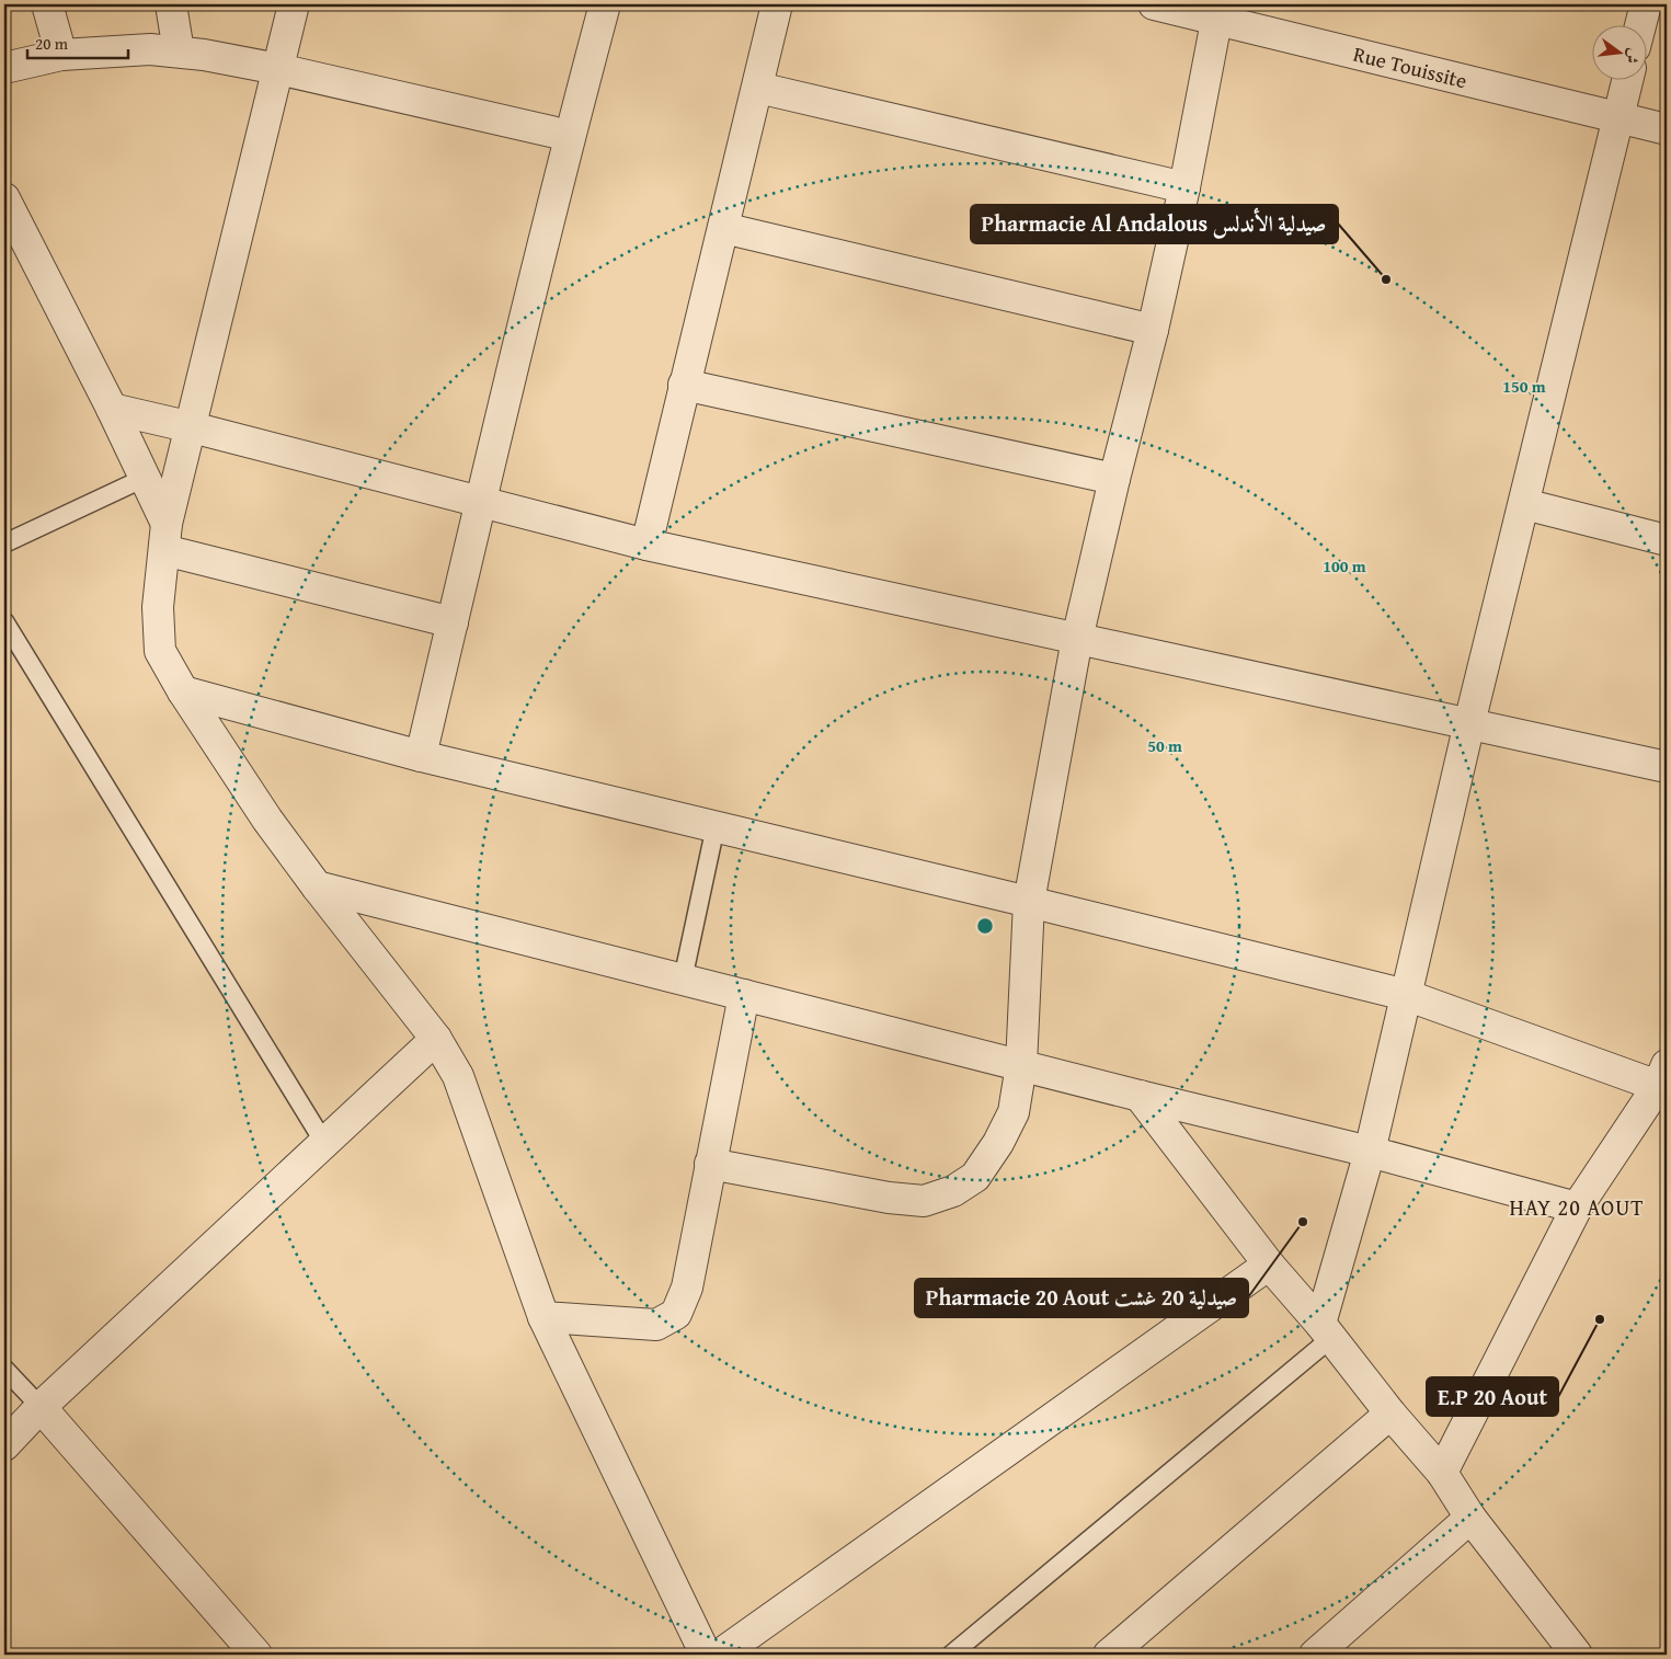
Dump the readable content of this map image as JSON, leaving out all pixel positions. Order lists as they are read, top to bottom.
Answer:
{
  "streets": {
    "street": ["Rue Touissite"]
  },
  "districts": ["HAY 20 AOUT"],
  "places": ["Pharmacie Al Andalous صيدلية الأندلس", "Pharmacie 20 Aout صيدلية 20 غشت", "E.P 20 Aout"],
  "scale_bar": "20 m",
  "north": "right",
  "rings": ["150 m", "100 m", "50 m"]
}
